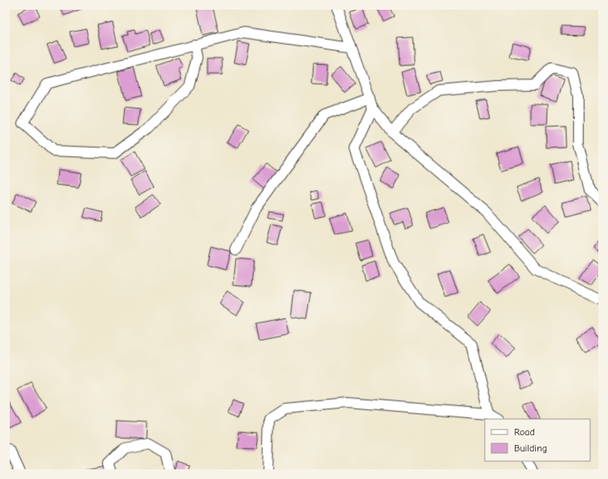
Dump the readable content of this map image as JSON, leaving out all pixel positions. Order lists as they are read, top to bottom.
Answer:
{
  "legend": ["Road", "Building"]
}
